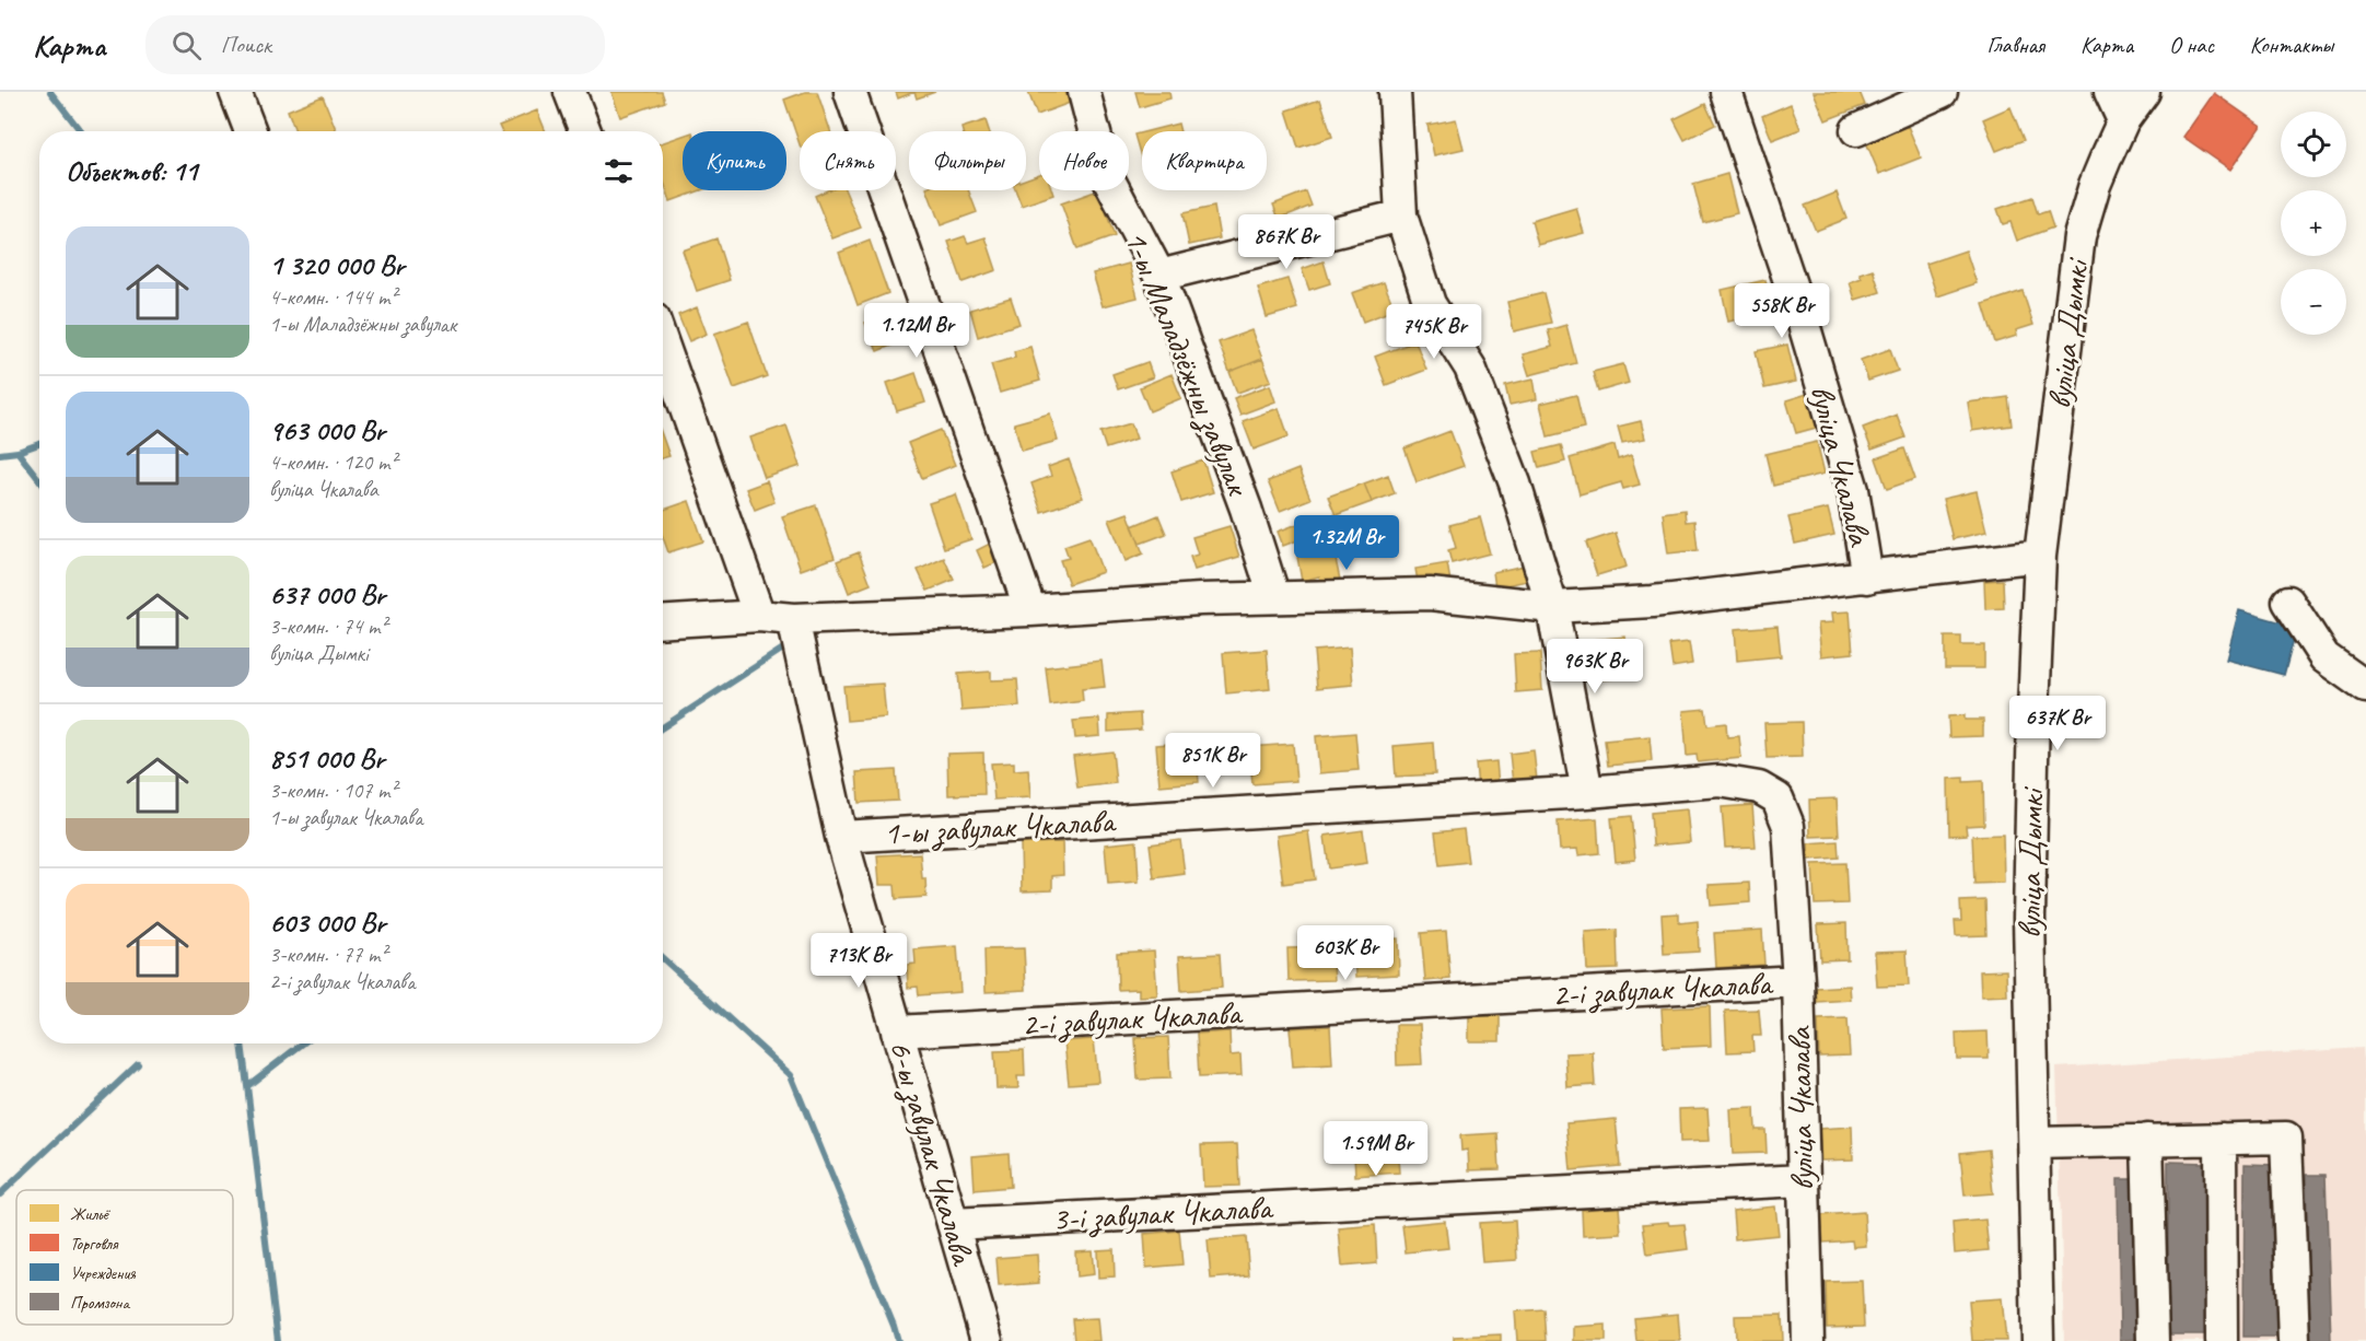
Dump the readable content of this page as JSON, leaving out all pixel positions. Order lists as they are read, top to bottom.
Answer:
{
  "streets": {
    "street": [
      "вуліца Дымкі",
      "1-ы Маладзёжны завулак",
      "вуліца Чкалава",
      "1-ы завулак Чкалава",
      "2-і завулак Чкалава",
      "6-ы завулак Чкалава",
      "3-і завулак Чкалава"
    ]
  },
  "crossings": [
    ["вуліца Чкалава", "1-ы завулак Чкалава"],
    ["вуліца Чкалава", "2-і завулак Чкалава"],
    ["вуліца Чкалава", "3-і завулак Чкалава"],
    ["1-ы завулак Чкалава", "6-ы завулак Чкалава"],
    ["2-і завулак Чкалава", "6-ы завулак Чкалава"],
    ["6-ы завулак Чкалава", "3-і завулак Чкалава"]
  ],
  "legend": [
    "Жильё",
    "Торговля",
    "Учреждения",
    "Промзона"
  ],
  "page": {
    "header": "Карта",
    "search": "Поиск",
    "nav": [
      "Главная",
      "Карта",
      "О нас",
      "Контакты"
    ],
    "map_buttons": ["+", "−"],
    "chip": [
      "Купить",
      "Снять",
      "Фильтры",
      "Новое",
      "Квартира"
    ],
    "heading": "Объектов: 11",
    "list": [
      {
        "name": "1 320 000 Br",
        "note": "4-комн. · 144 m² · 1-ы Маладзёжны завулак"
      },
      {
        "name": "963 000 Br",
        "note": "4-комн. · 120 m² · вуліца Чкалава"
      },
      {
        "name": "637 000 Br",
        "note": "3-комн. · 74 m² · вуліца Дымкі"
      },
      {
        "name": "851 000 Br",
        "note": "3-комн. · 107 m² · 1-ы завулак Чкалава"
      },
      {
        "name": "603 000 Br",
        "note": "3-комн. · 77 m² · 2-і завулак Чкалава"
      }
    ],
    "price": [
      "867K Br",
      "558K Br",
      "1.12M Br",
      "745K Br",
      "1.32M Br",
      "963K Br",
      "637K Br",
      "851K Br",
      "603K Br",
      "713K Br",
      "1.59M Br"
    ]
  }
}
